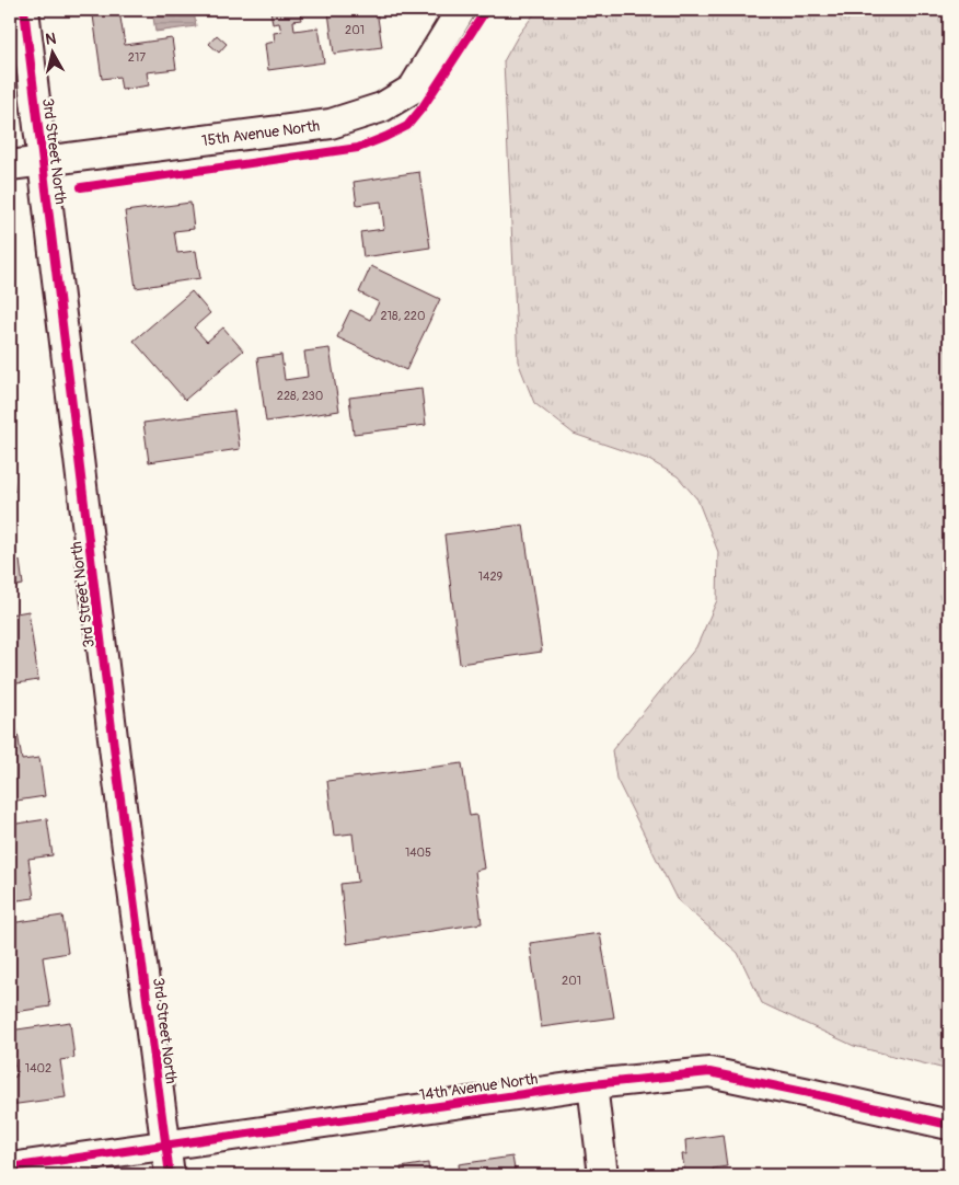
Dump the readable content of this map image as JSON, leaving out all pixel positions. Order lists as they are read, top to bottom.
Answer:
{
  "streets": {
    "street": ["15th Avenue North", "3rd Street North", "14th Avenue North"]
  },
  "crossings": [
    ["15th Avenue North", "3rd Street North"],
    ["3rd Street North", "14th Avenue North"]
  ],
  "house_numbers": [
    "201",
    "217",
    "218, 220",
    "228, 230",
    "1429",
    "1405",
    "201",
    "1402"
  ],
  "north": "top"
}
